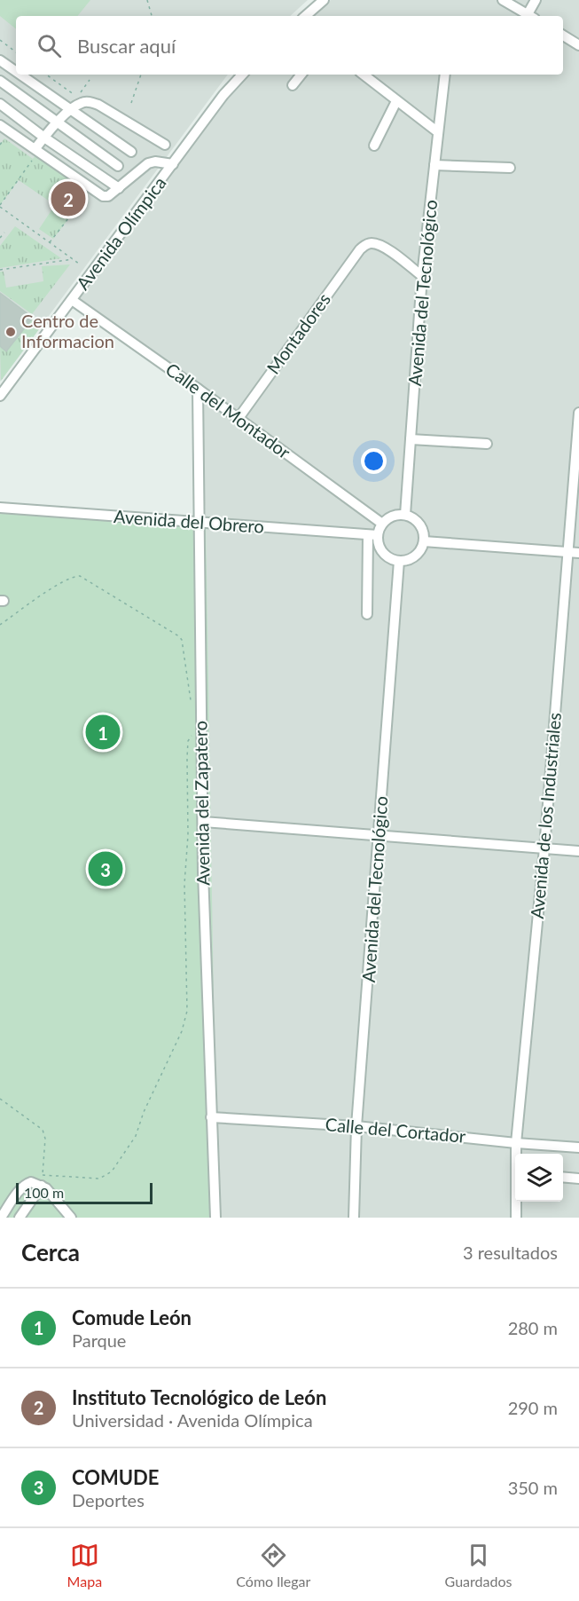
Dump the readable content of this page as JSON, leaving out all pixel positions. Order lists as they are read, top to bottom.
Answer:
{
  "streets": {
    "street": [
      "Avenida Olímpica",
      "Avenida del Tecnológico",
      "Montadores",
      "Calle del Montador",
      "Avenida del Obrero",
      "Avenida del Zapatero",
      "Avenida de los Industriales",
      "Calle del Cortador"
    ]
  },
  "crossings": [
    ["Avenida Olímpica", "Calle del Montador"],
    ["Avenida del Tecnológico", "Montadores"],
    ["Avenida del Tecnológico", "Calle del Montador"],
    ["Avenida del Tecnológico", "Avenida del Obrero"],
    ["Avenida del Tecnológico", "Calle del Cortador"],
    ["Montadores", "Calle del Montador"],
    ["Calle del Montador", "Avenida del Obrero"],
    ["Calle del Montador", "Avenida del Zapatero"],
    ["Avenida del Obrero", "Avenida del Zapatero"],
    ["Avenida del Zapatero", "Calle del Cortador"],
    ["Avenida de los Industriales", "Calle del Cortador"]
  ],
  "places": ["Centro de Informacion"],
  "scale_bar": "100 m",
  "page": {
    "search": "Buscar aquí",
    "pins": ["2", "1", "3"],
    "scale": "100 m",
    "heading": ["Cerca", "3 resultados"],
    "list": [
      {
        "mark": "1",
        "name": "Comude León",
        "note": "Parque",
        "value": "280 m"
      },
      {
        "mark": "2",
        "name": "Instituto Tecnológico de León",
        "note": "Universidad · Avenida Olímpica",
        "value": "290 m"
      },
      {
        "mark": "3",
        "name": "COMUDE",
        "note": "Deportes",
        "value": "350 m"
      }
    ],
    "nav": ["Mapa", "Cómo llegar", "Guardados"]
  }
}
